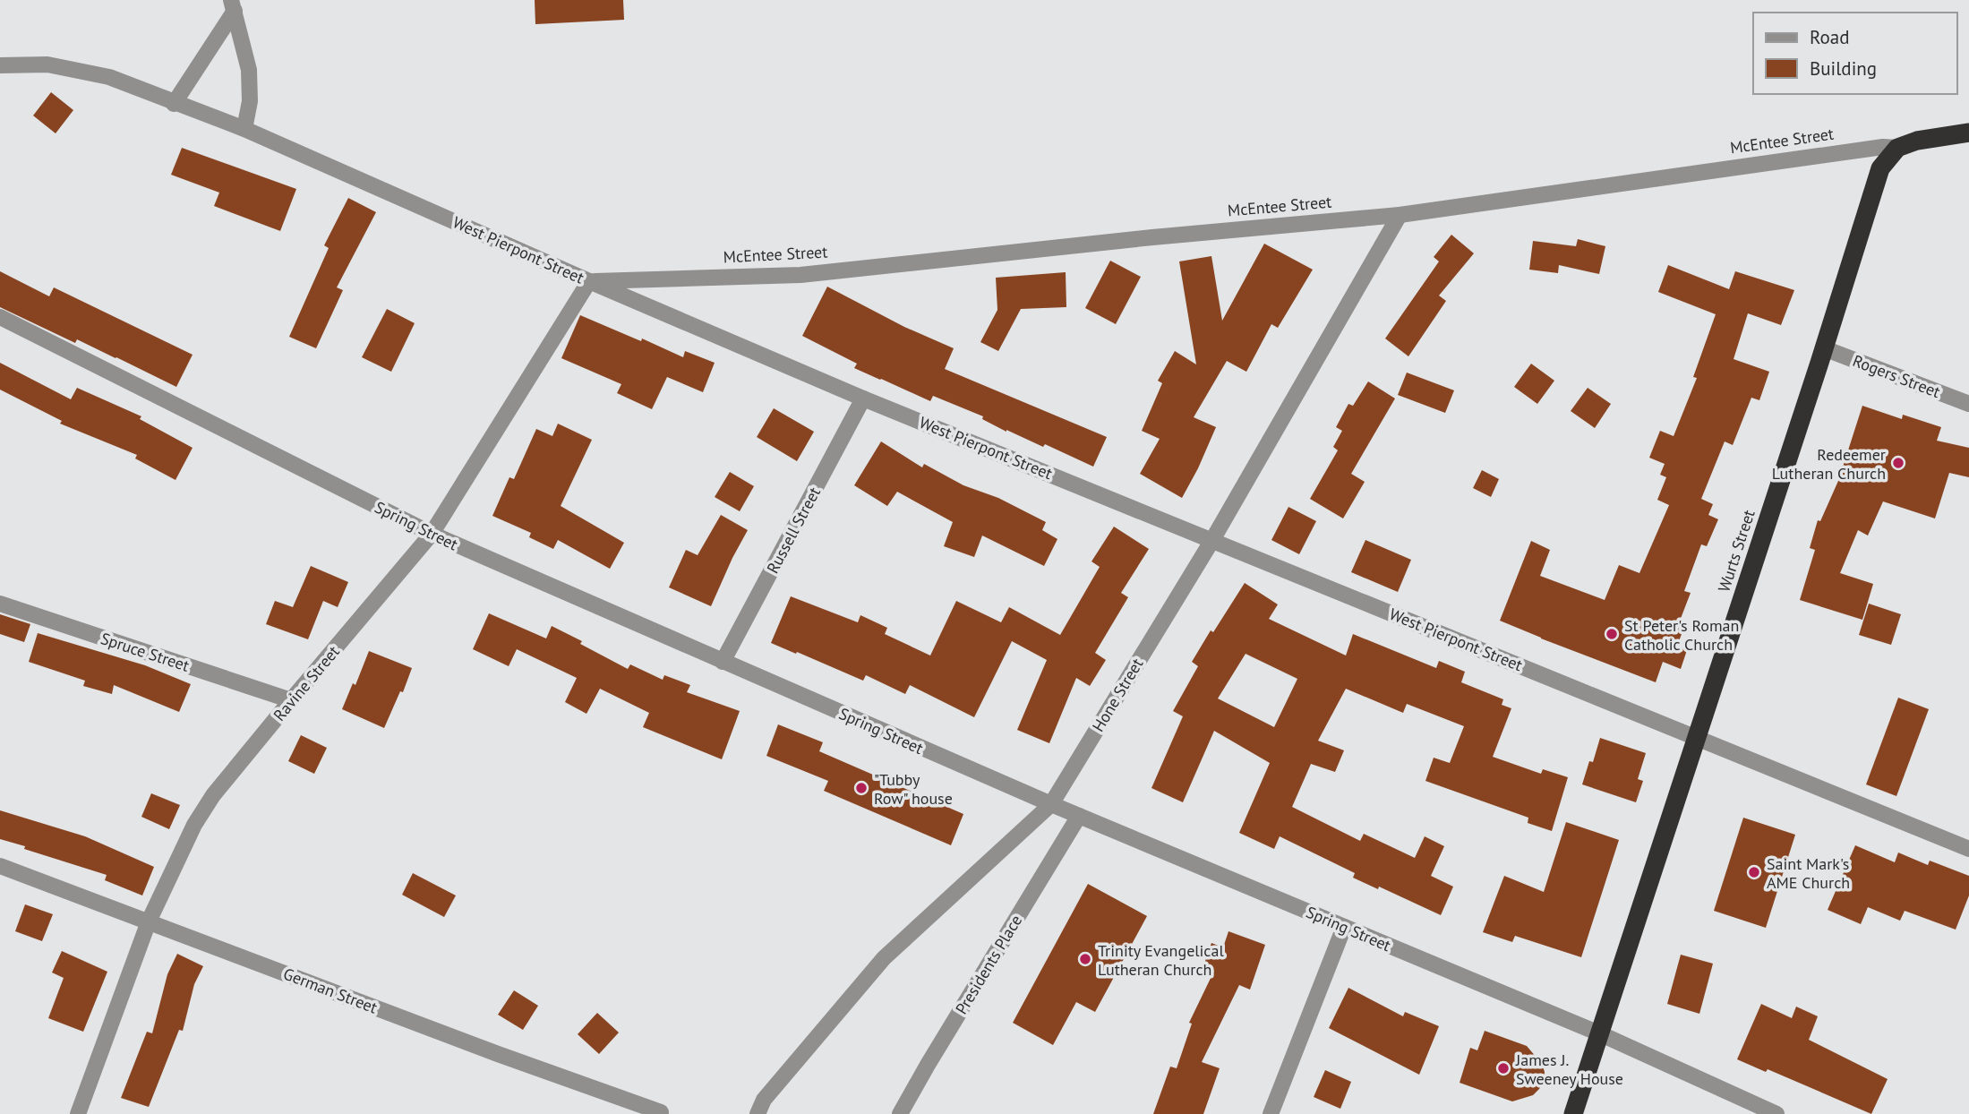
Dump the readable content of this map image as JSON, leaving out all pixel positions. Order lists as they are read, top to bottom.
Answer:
{
  "streets": {
    "highway": ["McEntee Street", "Wurts Street"],
    "street": [
      "West Pierpont Street",
      "Rogers Street",
      "Spring Street",
      "Russell Street",
      "Spruce Street",
      "Ravine Street",
      "Hone Street",
      "Presidents Place",
      "German Street"
    ]
  },
  "crossings": [
    ["McEntee Street", "West Pierpont Street"],
    ["McEntee Street", "Wurts Street"],
    ["McEntee Street", "Ravine Street"],
    ["McEntee Street", "Hone Street"],
    ["West Pierpont Street", "Russell Street"],
    ["West Pierpont Street", "Wurts Street"],
    ["West Pierpont Street", "Ravine Street"],
    ["West Pierpont Street", "Hone Street"],
    ["Rogers Street", "Wurts Street"],
    ["Spring Street", "Russell Street"],
    ["Spring Street", "Wurts Street"],
    ["Spring Street", "Ravine Street"],
    ["Spring Street", "Hone Street"],
    ["Spring Street", "Presidents Place"],
    ["Spruce Street", "Ravine Street"],
    ["Ravine Street", "German Street"]
  ],
  "places": [
    "Redeemer Lutheran Church",
    "St Peter's Roman Catholic Church",
    "\"Tubby Row\" house",
    "Saint Mark's AME Church",
    "Trinity Evangelical Lutheran Church",
    "James J. Sweeney House"
  ],
  "legend": ["Road", "Building"]
}
